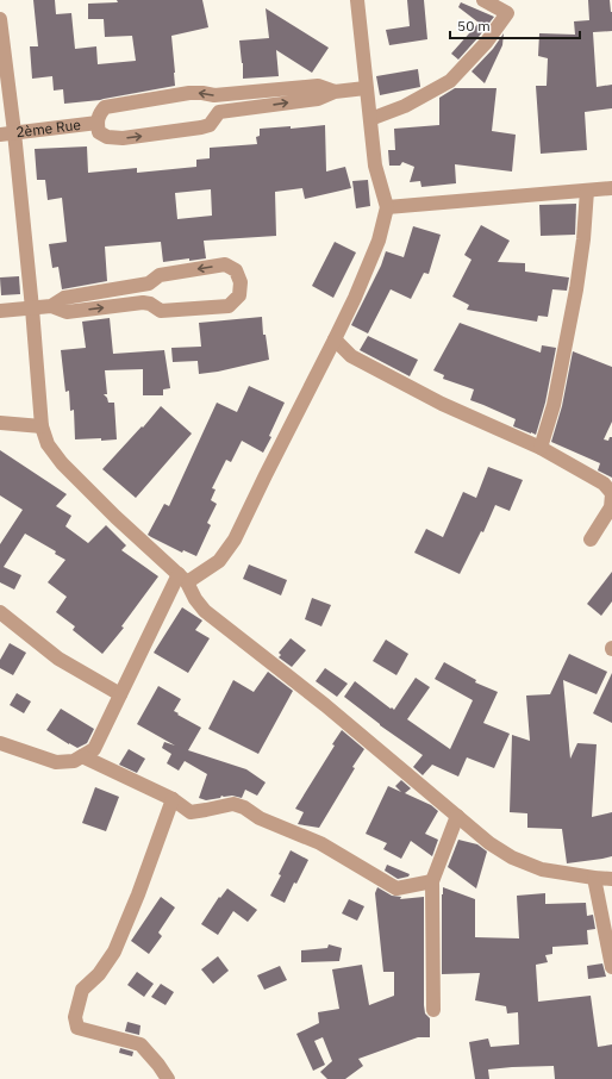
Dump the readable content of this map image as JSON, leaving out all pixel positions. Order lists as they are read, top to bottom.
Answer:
{
  "streets": {
    "street": ["2ème Rue"]
  },
  "scale_bar": "50 m"
}
